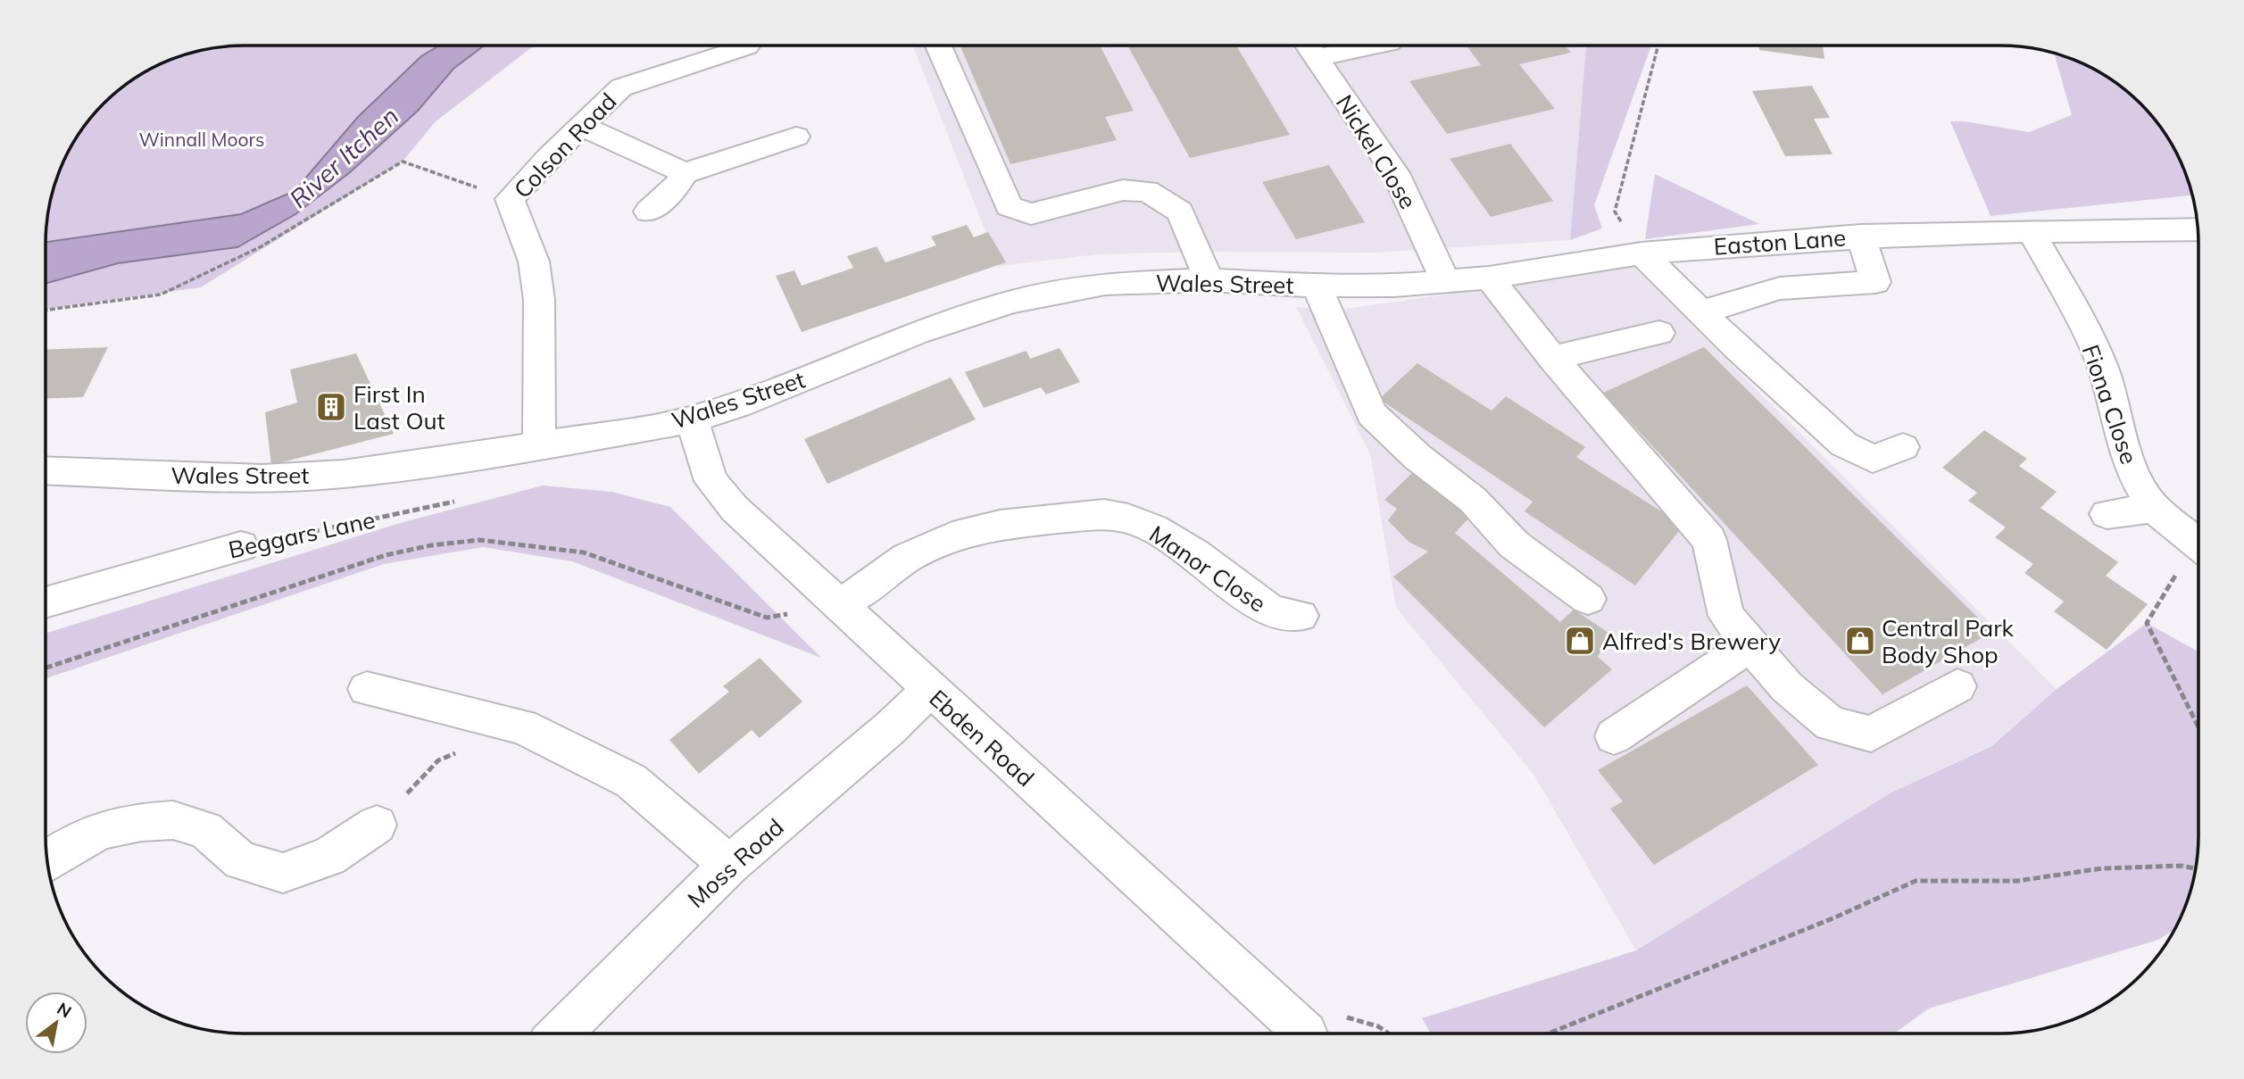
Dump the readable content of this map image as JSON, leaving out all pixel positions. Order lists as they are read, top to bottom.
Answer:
{
  "streets": {
    "street": [
      "Colson Road",
      "Nickel Close",
      "Easton Lane",
      "Wales Street",
      "Fiona Close",
      "Beggars Lane",
      "Manor Close",
      "Ebden Road",
      "Moss Road"
    ]
  },
  "crossings": [
    ["Colson Road", "Wales Street"],
    ["Nickel Close", "Easton Lane"],
    ["Easton Lane", "Wales Street"],
    ["Easton Lane", "Fiona Close"],
    ["Wales Street", "Ebden Road"],
    ["Manor Close", "Ebden Road"],
    ["Ebden Road", "Moss Road"]
  ],
  "water": ["River Itchen"],
  "parks": ["Winnall Moors"],
  "places": {
    "building": ["First In Last Out"],
    "shop": ["Alfred's Brewery", "Central Park Body Shop"]
  },
  "north": "top right"
}
